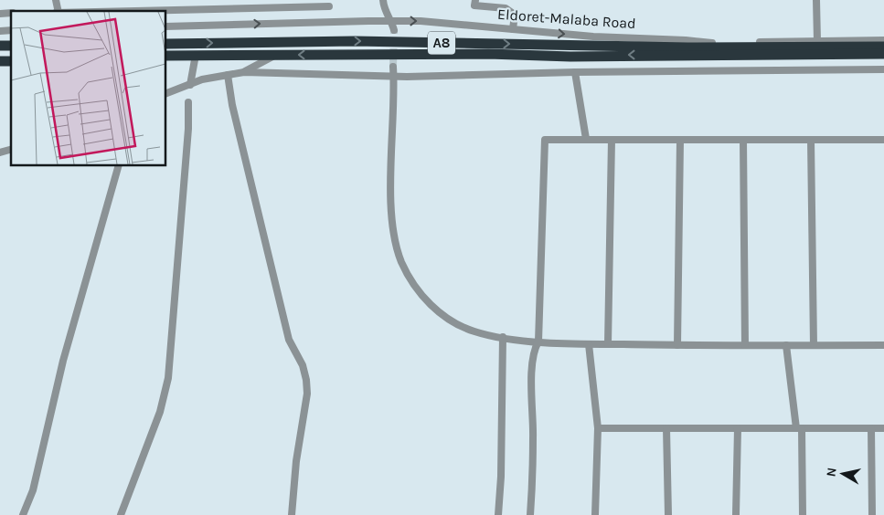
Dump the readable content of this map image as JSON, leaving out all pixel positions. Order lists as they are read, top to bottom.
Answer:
{
  "streets": {
    "highway": ["Eldoret-Malaba Road", "A8"]
  },
  "north": "left"
}
